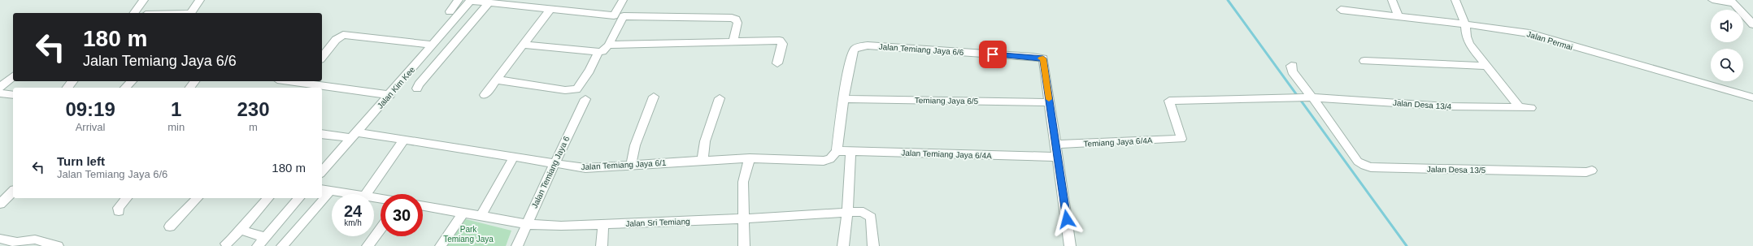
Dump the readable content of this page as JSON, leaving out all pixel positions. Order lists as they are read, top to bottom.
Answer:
{
  "streets": {
    "street": [
      "Jalan Permai",
      "Jalan Temiang Jaya 6/6",
      "Jalan Kim Kee",
      "Temiang Jaya 6/5",
      "Jalan Desa 13/4",
      "Temiang Jaya 6/4A",
      "Jalan Temiang Jaya 6/4A",
      "Jalan Temiang Jaya 6/1",
      "Jalan Desa 13/5",
      "Jalan Temiang Jaya 6",
      "Jalan Sri Temiang"
    ]
  },
  "crossings": [
    ["Jalan Temiang Jaya 6/6", "Temiang Jaya 6/5"],
    ["Jalan Kim Kee", "Jalan Temiang Jaya 6/1"],
    ["Jalan Desa 13/4", "Temiang Jaya 6/4A"],
    ["Jalan Desa 13/4", "Jalan Desa 13/5"],
    ["Jalan Temiang Jaya 6/4A", "Jalan Temiang Jaya 6/1"],
    ["Jalan Temiang Jaya 6/1", "Jalan Temiang Jaya 6"],
    ["Jalan Temiang Jaya 6", "Jalan Sri Temiang"]
  ],
  "parks": ["Park Temiang Jaya"],
  "page": {
    "turn": ["180 m", "Jalan Temiang Jaya 6/6"],
    "eta": [
      "09:19",
      "Arrival",
      "1",
      "min",
      "230",
      "m"
    ],
    "list": [
      {
        "name": "Turn left",
        "note": "Jalan Temiang Jaya 6/6",
        "value": "180 m"
      }
    ],
    "speed": "24 km/h",
    "limit": "30"
  }
}
